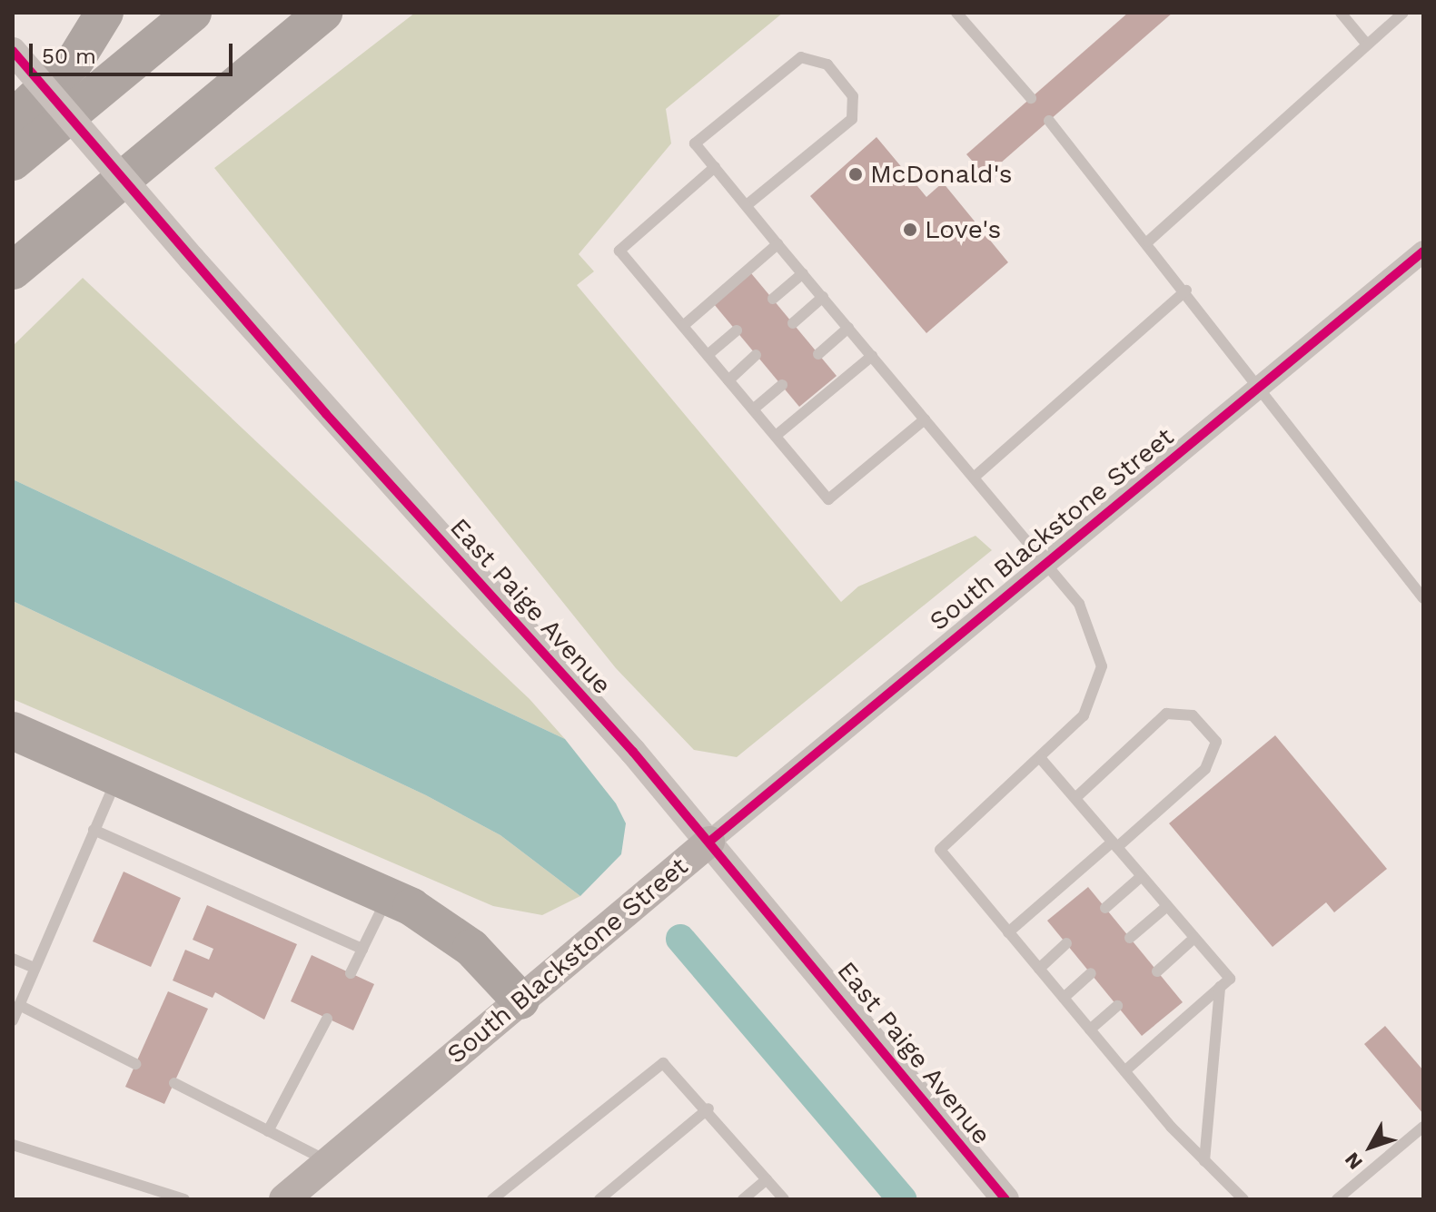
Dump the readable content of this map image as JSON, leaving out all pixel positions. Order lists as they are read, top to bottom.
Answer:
{
  "streets": {
    "main road": ["South Blackstone Street"],
    "street": ["East Paige Avenue"]
  },
  "crossings": [
    ["South Blackstone Street", "East Paige Avenue"]
  ],
  "places": ["McDonald's", "Love's"],
  "scale_bar": "50 m",
  "north": "bottom left"
}
